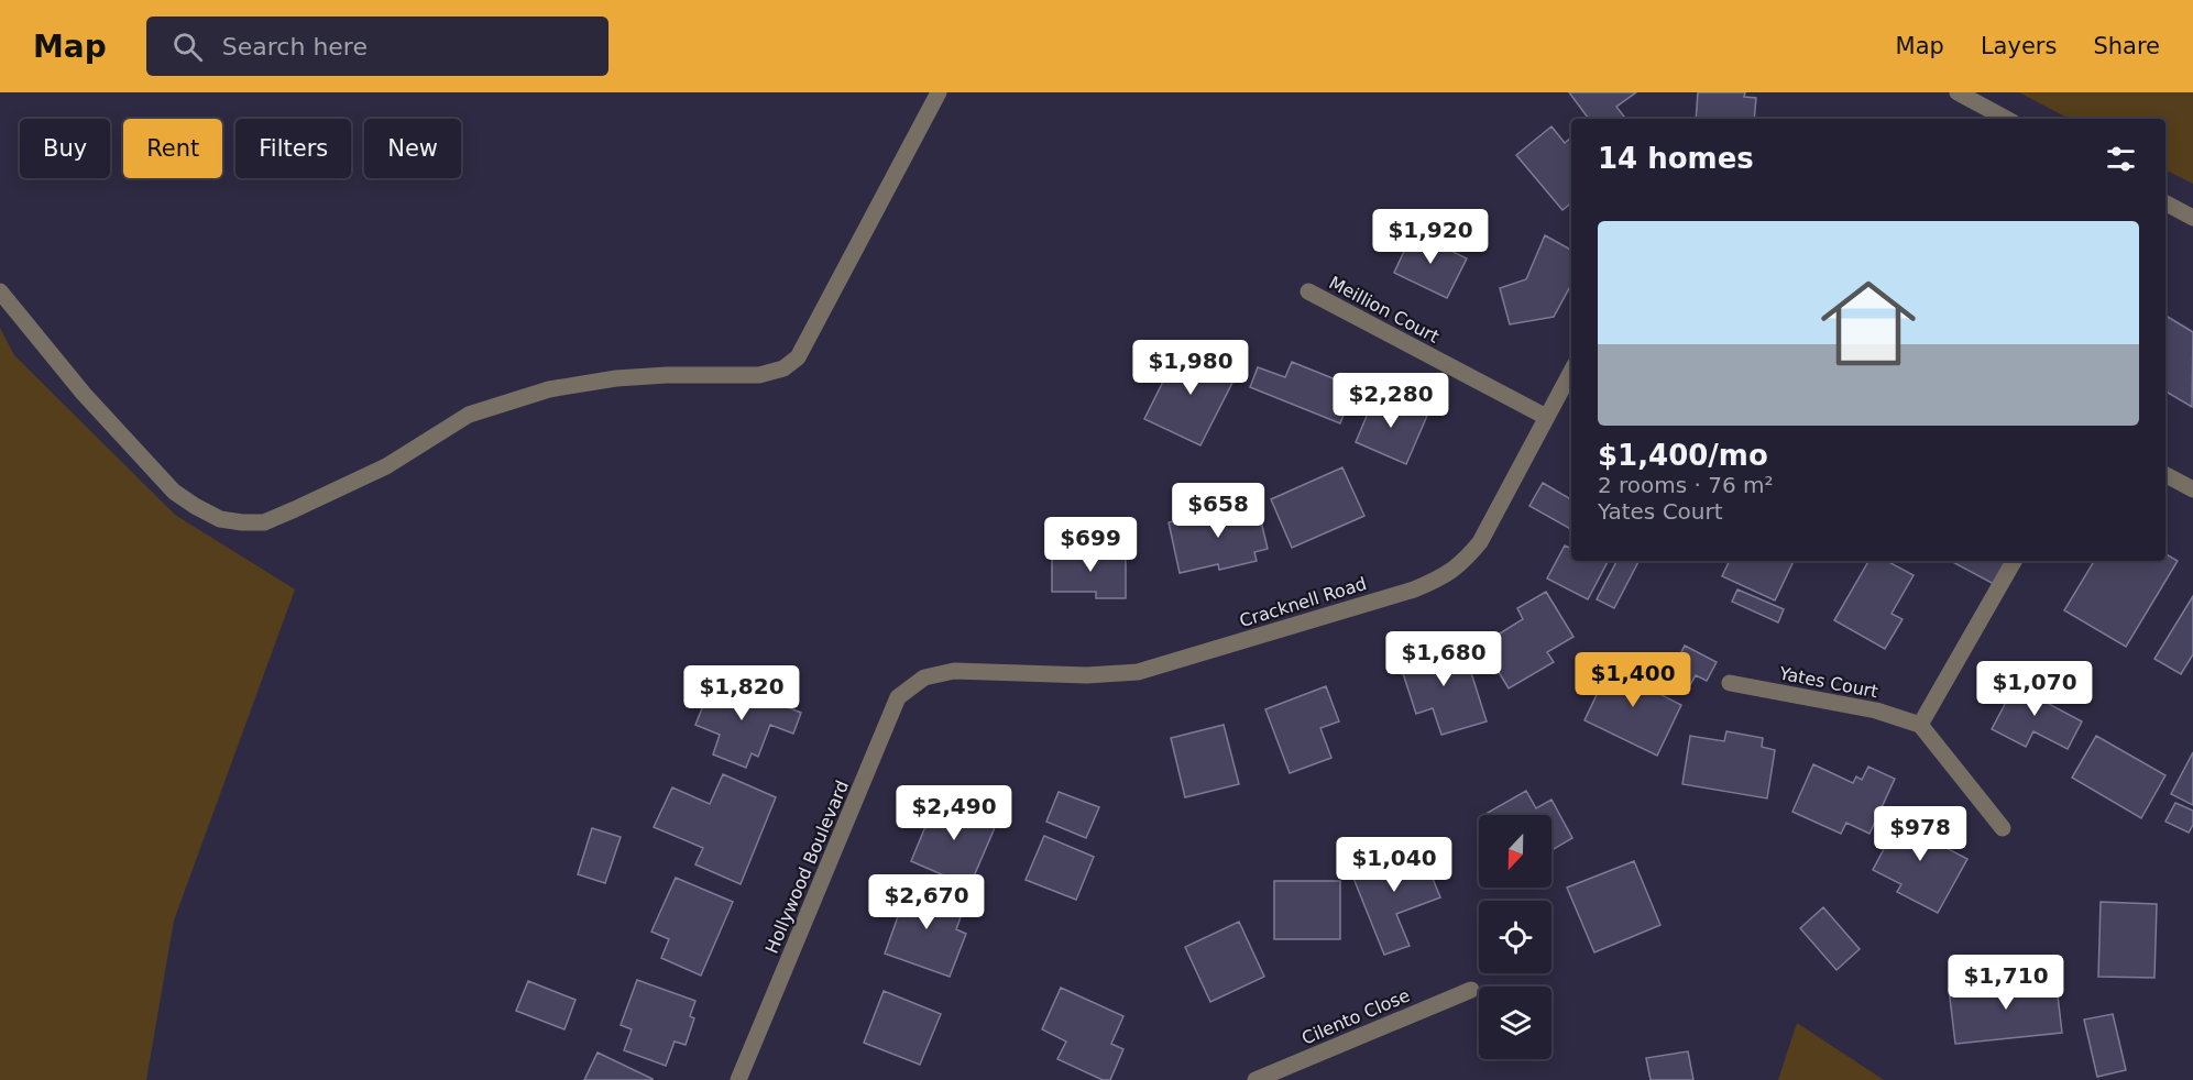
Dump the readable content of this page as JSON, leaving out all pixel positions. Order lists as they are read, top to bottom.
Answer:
{
  "streets": {
    "street": [
      "Meillion Court",
      "Cracknell Road",
      "Yates Court",
      "Hollywood Boulevard",
      "Cilento Close"
    ]
  },
  "crossings": [
    ["Meillion Court", "Cracknell Road"],
    ["Cracknell Road", "Hollywood Boulevard"]
  ],
  "north": "bottom",
  "page": {
    "header": "Map",
    "search": "Search here",
    "nav": ["Map", "Layers", "Share"],
    "chip": [
      "Buy",
      "Rent",
      "Filters",
      "New"
    ],
    "heading": "14 homes",
    "list": [
      {
        "name": "$1,400/mo",
        "note": "2 rooms · 76 m² · Yates Court"
      }
    ],
    "price": [
      "$1,920",
      "$1,980",
      "$2,280",
      "$658",
      "$699",
      "$1,680",
      "$1,400",
      "$1,070",
      "$1,820",
      "$2,490",
      "$978",
      "$1,040",
      "$2,670",
      "$1,710"
    ]
  }
}
